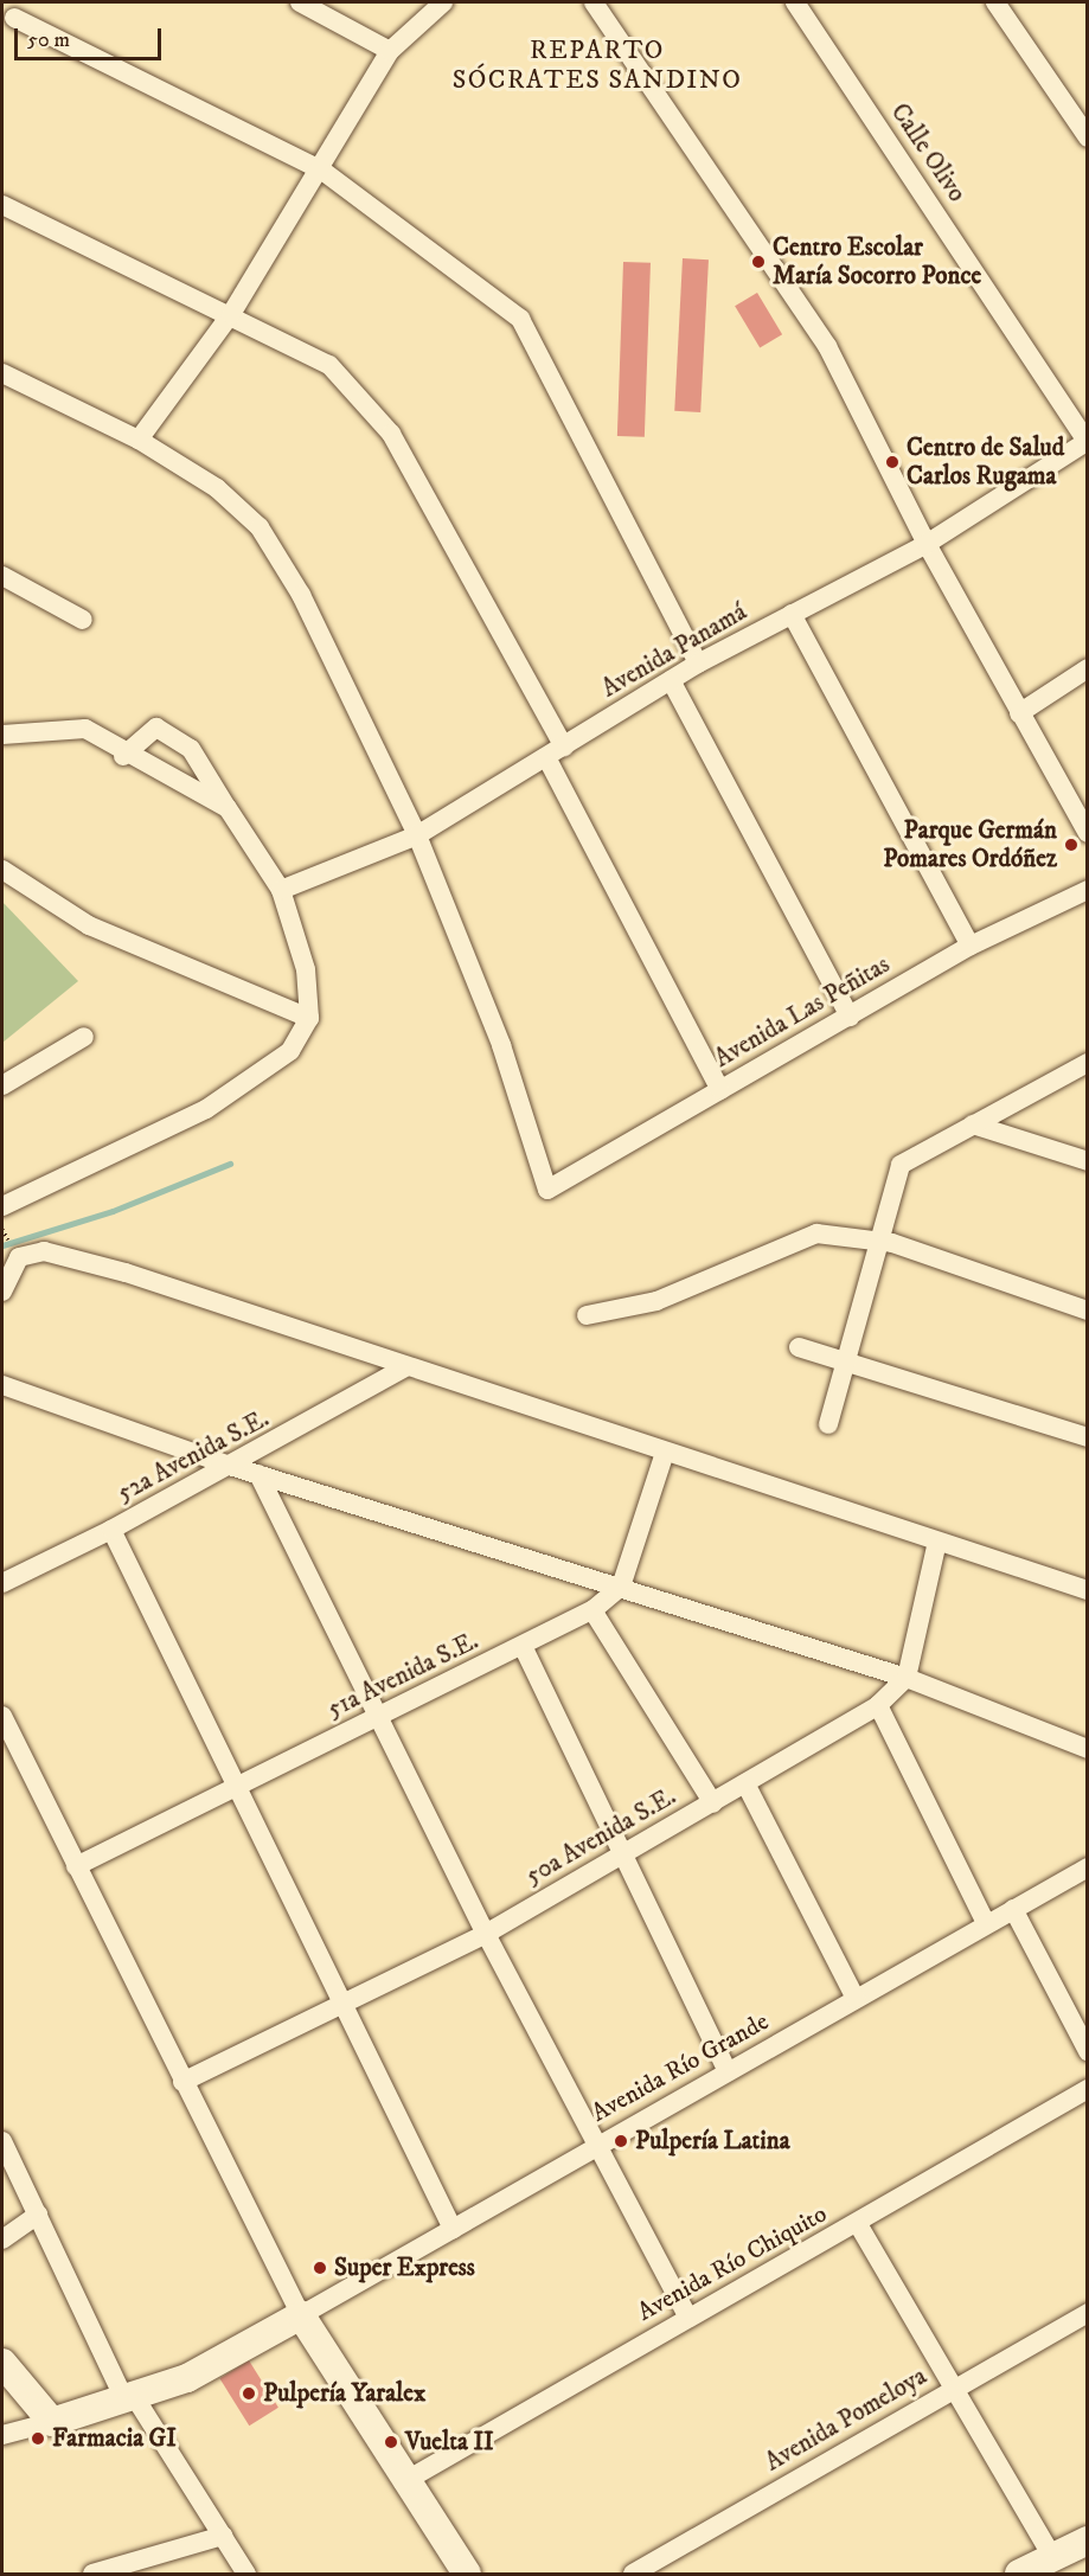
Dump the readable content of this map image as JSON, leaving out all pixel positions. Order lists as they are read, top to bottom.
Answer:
{
  "streets": {
    "street": [
      "Calle Olivo",
      "Avenida Panamá",
      "Avenida Las Peñitas",
      "52a Avenida S.E.",
      "51a Avenida S.E.",
      "50a Avenida S.E.",
      "Avenida Río Grande",
      "Avenida Río Chiquito",
      "Avenida Pomeloya"
    ]
  },
  "crossings": [
    ["Calle Olivo", "Avenida Panamá"],
    ["Avenida Panamá", "Avenida Las Peñitas"]
  ],
  "districts": ["REPARTO SÓCRATES SANDINO"],
  "places": [
    "Centro Escolar María Socorro Ponce",
    "Centro de Salud Carlos Rugama",
    "Parque Germán Pomares Ordóñez",
    "Pulpería Latina",
    "Super Express",
    "Pulpería Yaralex",
    "Farmacia GI",
    "Vuelta II"
  ],
  "scale_bar": "50 m"
}
